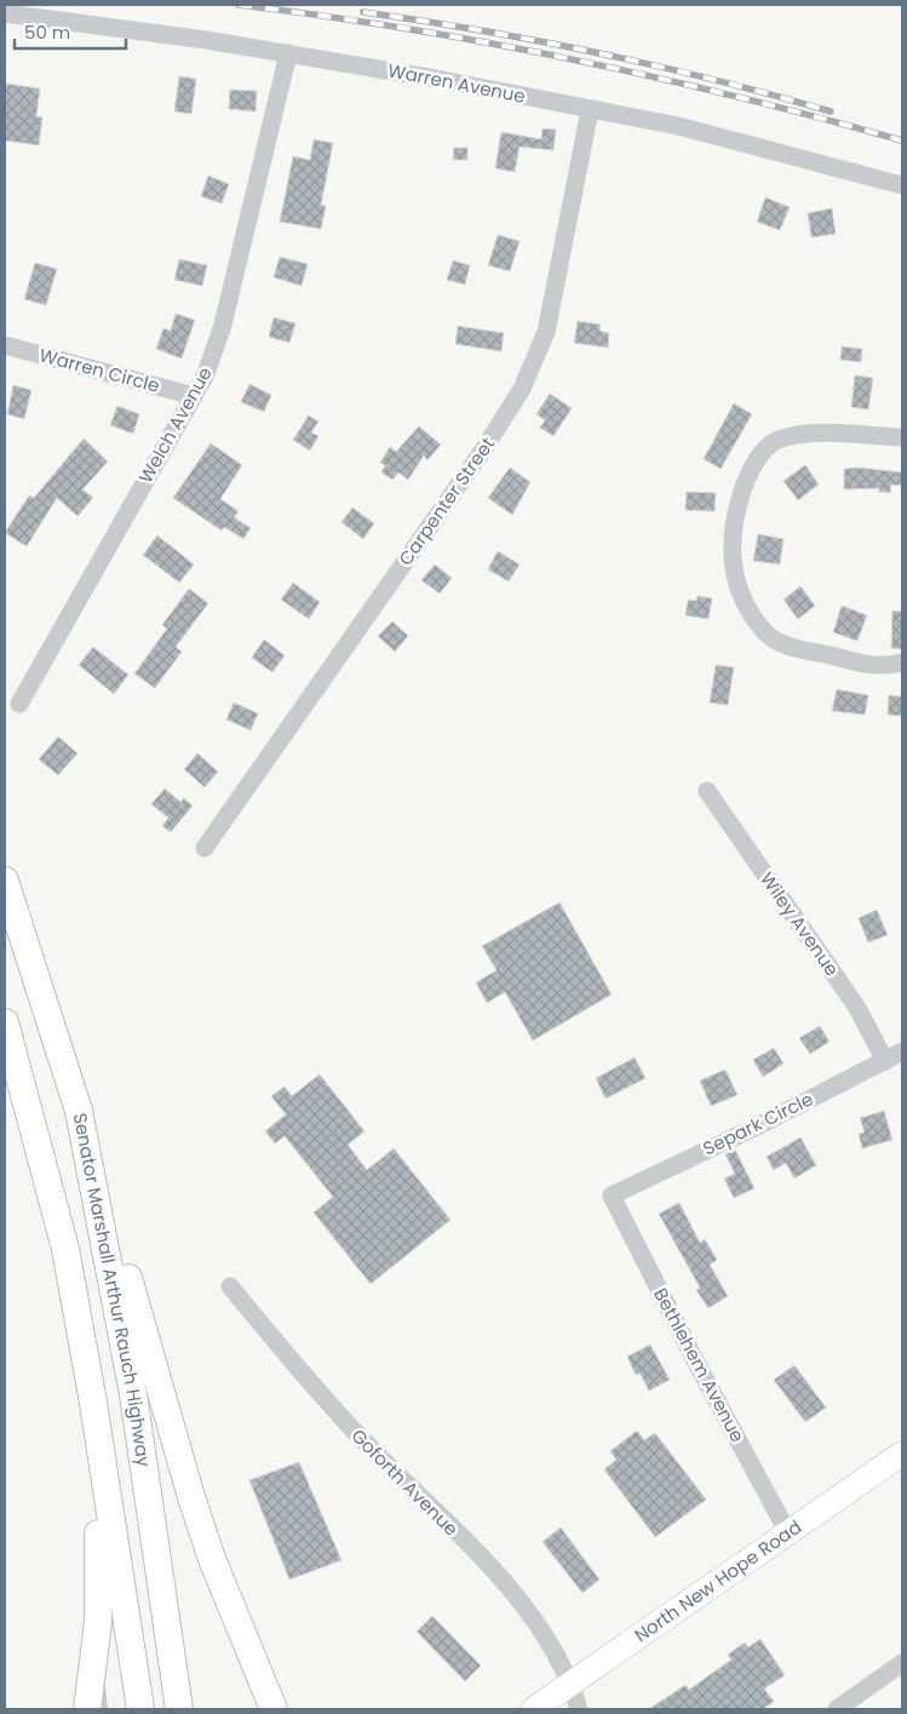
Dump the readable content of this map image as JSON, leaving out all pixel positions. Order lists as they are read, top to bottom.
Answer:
{
  "streets": {
    "highway": ["Senator Marshall Arthur Rauch Highway"],
    "main road": ["North New Hope Road"],
    "street": [
      "Warren Avenue",
      "Warren Circle",
      "Welch Avenue",
      "Carpenter Street",
      "Wiley Avenue",
      "Separk Circle",
      "Bethlehem Avenue",
      "Goforth Avenue"
    ]
  },
  "crossings": [
    ["Warren Avenue", "Welch Avenue"],
    ["Warren Avenue", "Carpenter Street"],
    ["Warren Circle", "Welch Avenue"],
    ["Wiley Avenue", "Separk Circle"],
    ["Separk Circle", "Bethlehem Avenue"],
    ["Bethlehem Avenue", "North New Hope Road"],
    ["Goforth Avenue", "North New Hope Road"]
  ],
  "scale_bar": "50 m"
}
